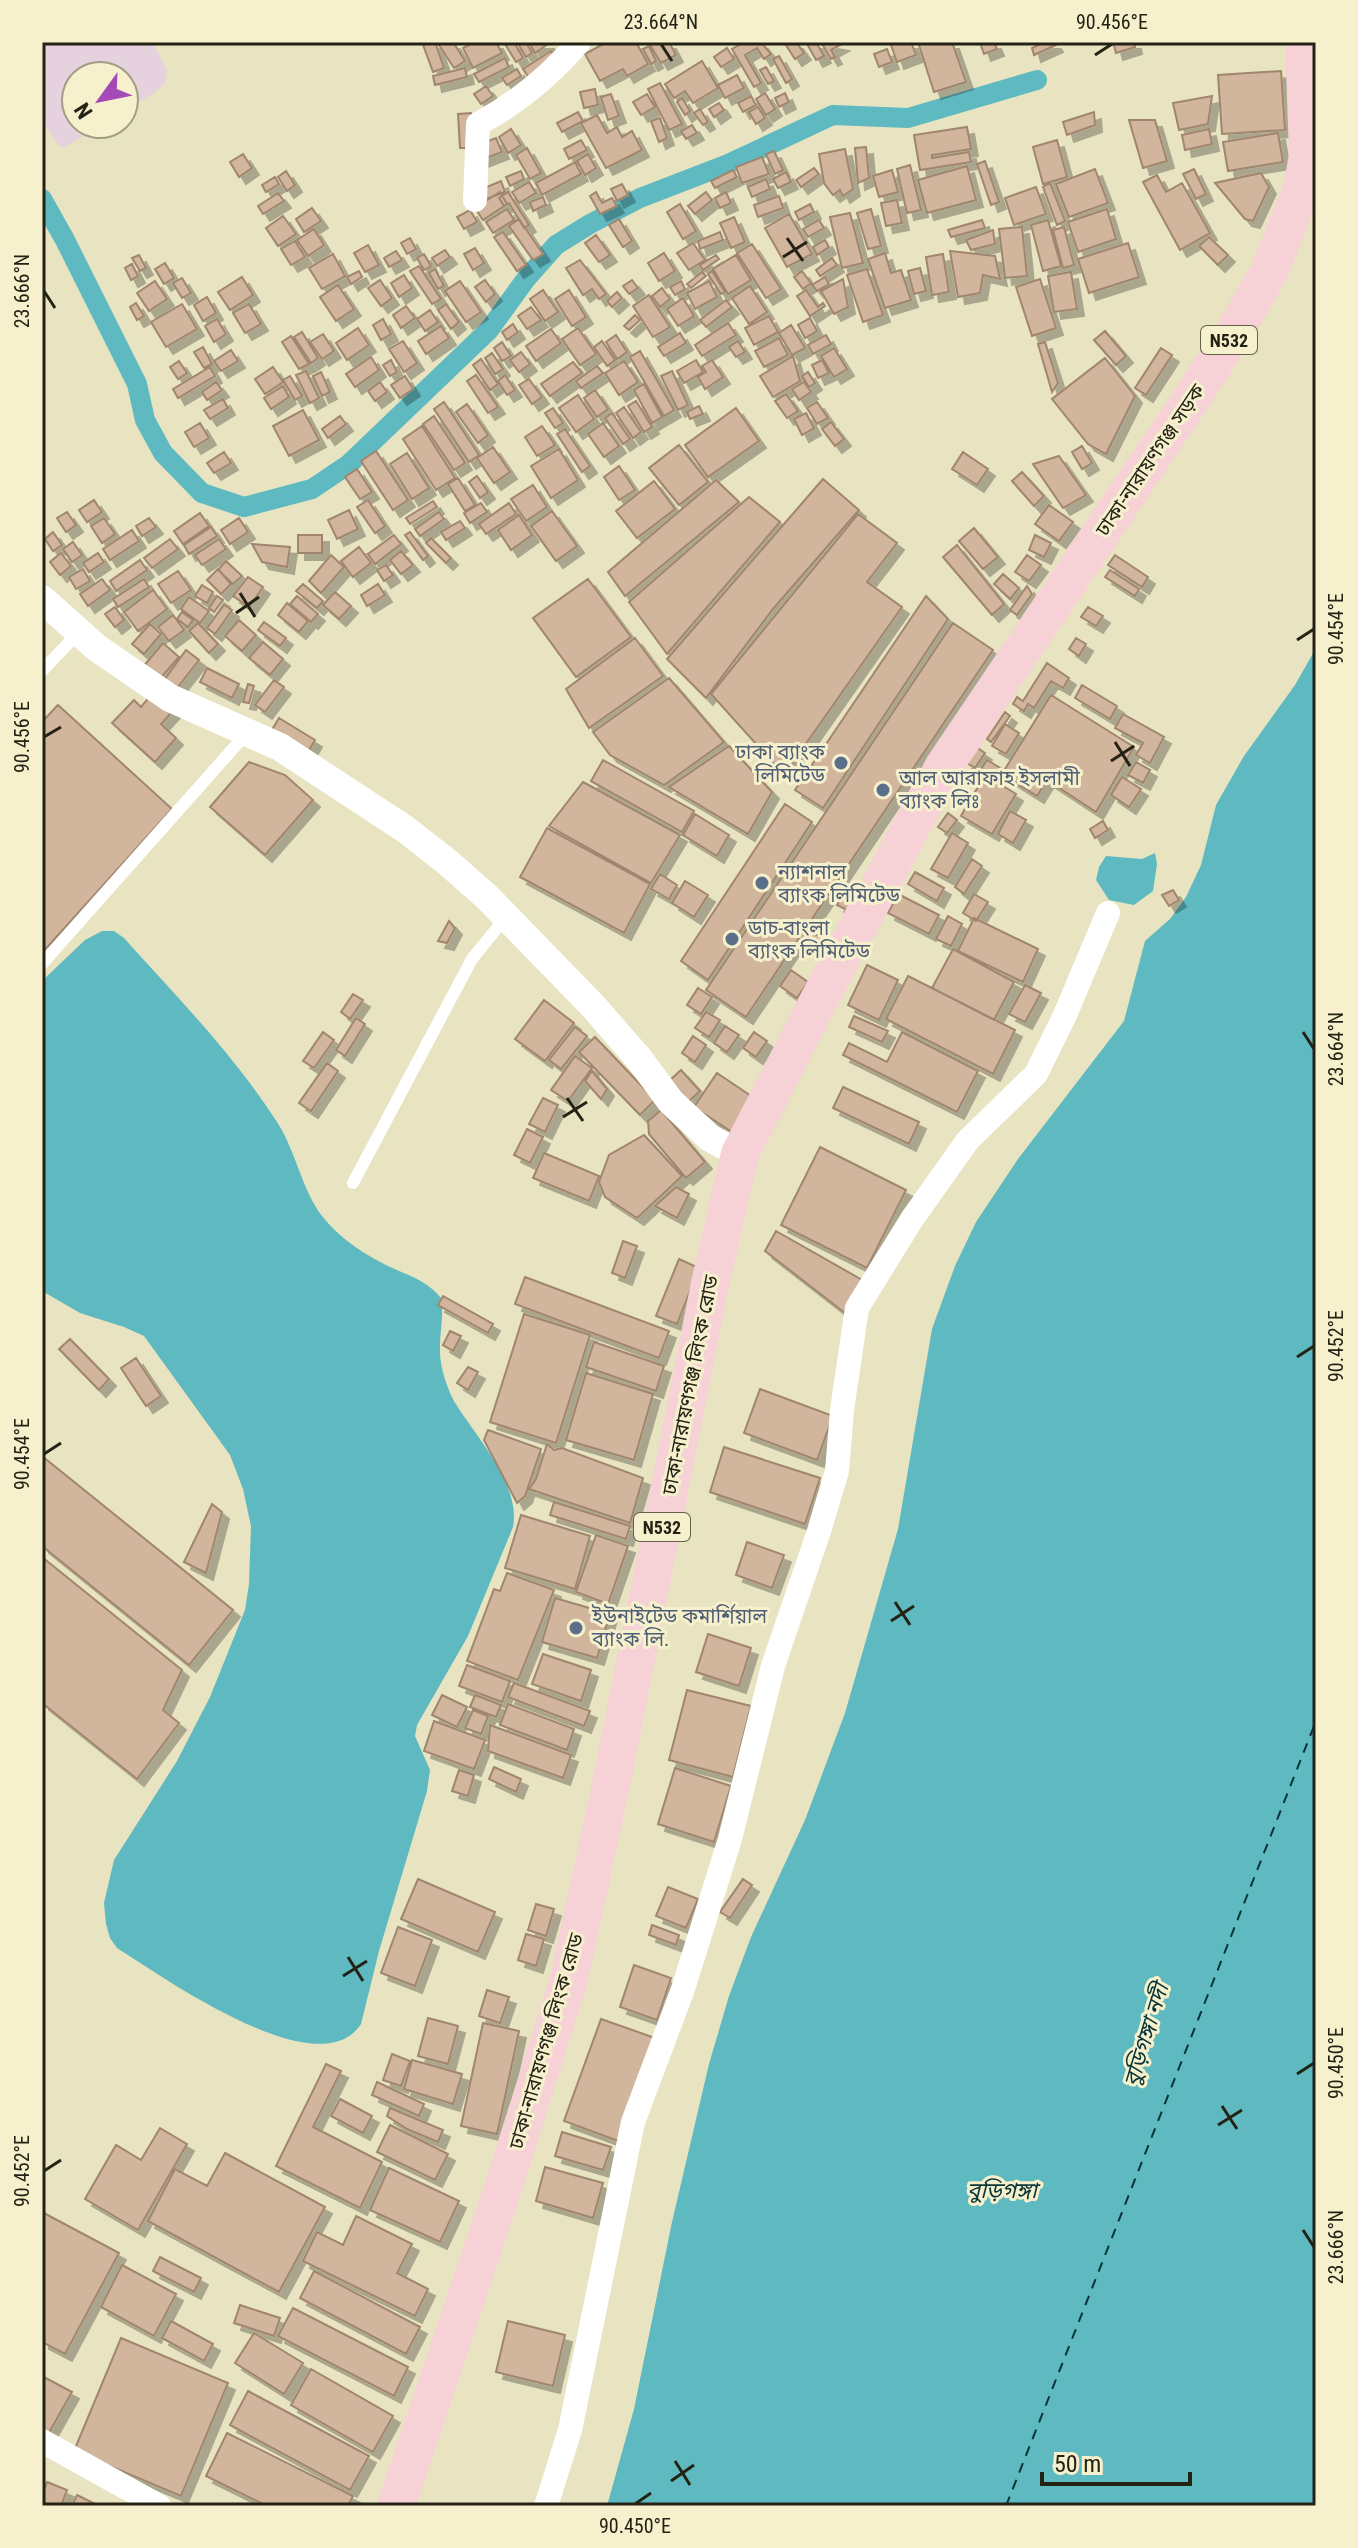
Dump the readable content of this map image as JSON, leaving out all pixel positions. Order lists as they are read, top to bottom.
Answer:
{
  "streets": {
    "highway": ["N532", "ঢাকা-নারায়ণগঞ্জ সড়ক", "ঢাকা-নারায়ণগঞ্জ লিংক রোড"]
  },
  "crossings": [
    ["ঢাকা-নারায়ণগঞ্জ সড়ক", "ঢাকা-নারায়ণগঞ্জ লিংক রোড"]
  ],
  "water": ["বুড়িগঙ্গা নদী", "বুড়িগঙ্গা"],
  "places": [
    "ঢাকা ব্যাংক লিমিটেড",
    "আল আরাফাহ ইসলামী ব্যাংক লিঃ",
    "ন্যাশনাল ব্যাংক লিমিটেড",
    "ডাচ-বাংলা ব্যাংক লিমিটেড",
    "ইউনাইটেড কমার্শিয়াল ব্যাংক লি."
  ],
  "scale_bar": "50 m",
  "north": "bottom left",
  "coordinates": [
    "23.664°N",
    "90.456°E",
    "23.666°N",
    "90.454°E",
    "90.452°E",
    "90.450°E"
  ]
}
